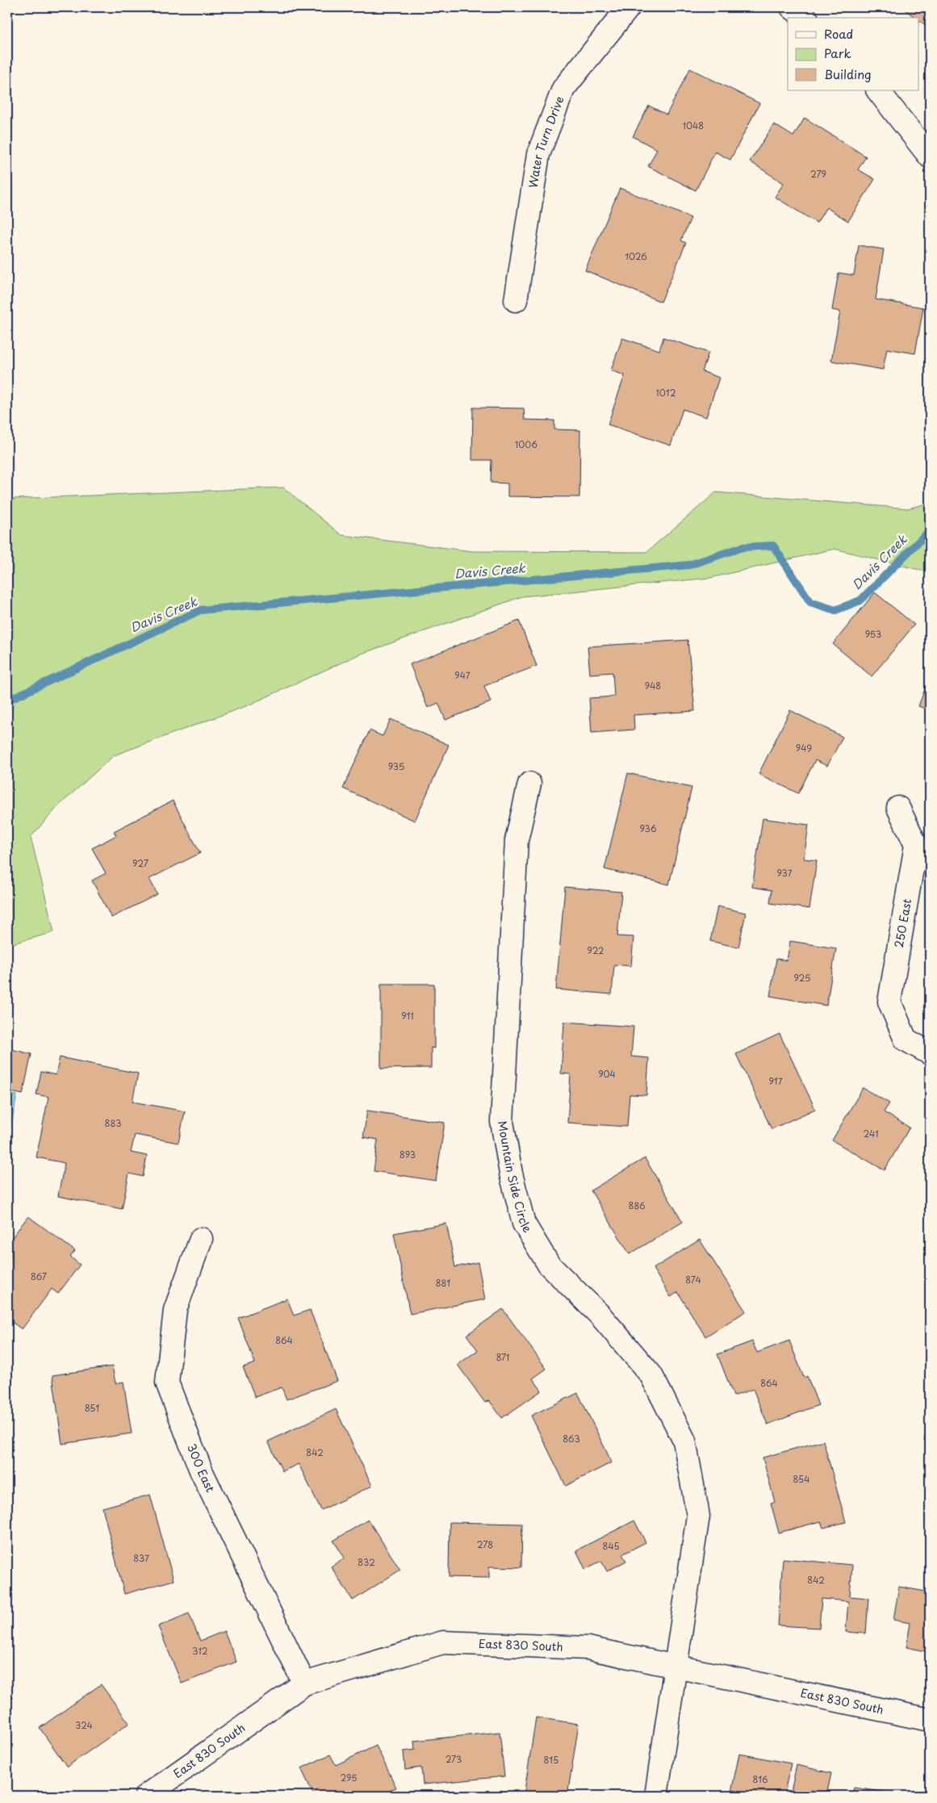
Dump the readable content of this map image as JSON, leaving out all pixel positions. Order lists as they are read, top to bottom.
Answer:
{
  "streets": {
    "street": [
      "Water Turn Drive",
      "250 East",
      "Mountain Side Circle",
      "300 East",
      "East 830 South"
    ]
  },
  "crossings": [
    ["Mountain Side Circle", "East 830 South"],
    ["300 East", "East 830 South"]
  ],
  "water": ["Davis Creek"],
  "house_numbers": [
    "1048",
    "279",
    "1026",
    "1012",
    "1006",
    "953",
    "947",
    "948",
    "949",
    "935",
    "936",
    "927",
    "937",
    "922",
    "925",
    "911",
    "904",
    "917",
    "883",
    "241",
    "893",
    "886",
    "867",
    "874",
    "881",
    "864",
    "871",
    "864",
    "851",
    "863",
    "842",
    "854",
    "278",
    "845",
    "837",
    "832",
    "842",
    "312",
    "324",
    "273",
    "815",
    "295",
    "816"
  ],
  "legend": ["Road", "Park", "Building"]
}
